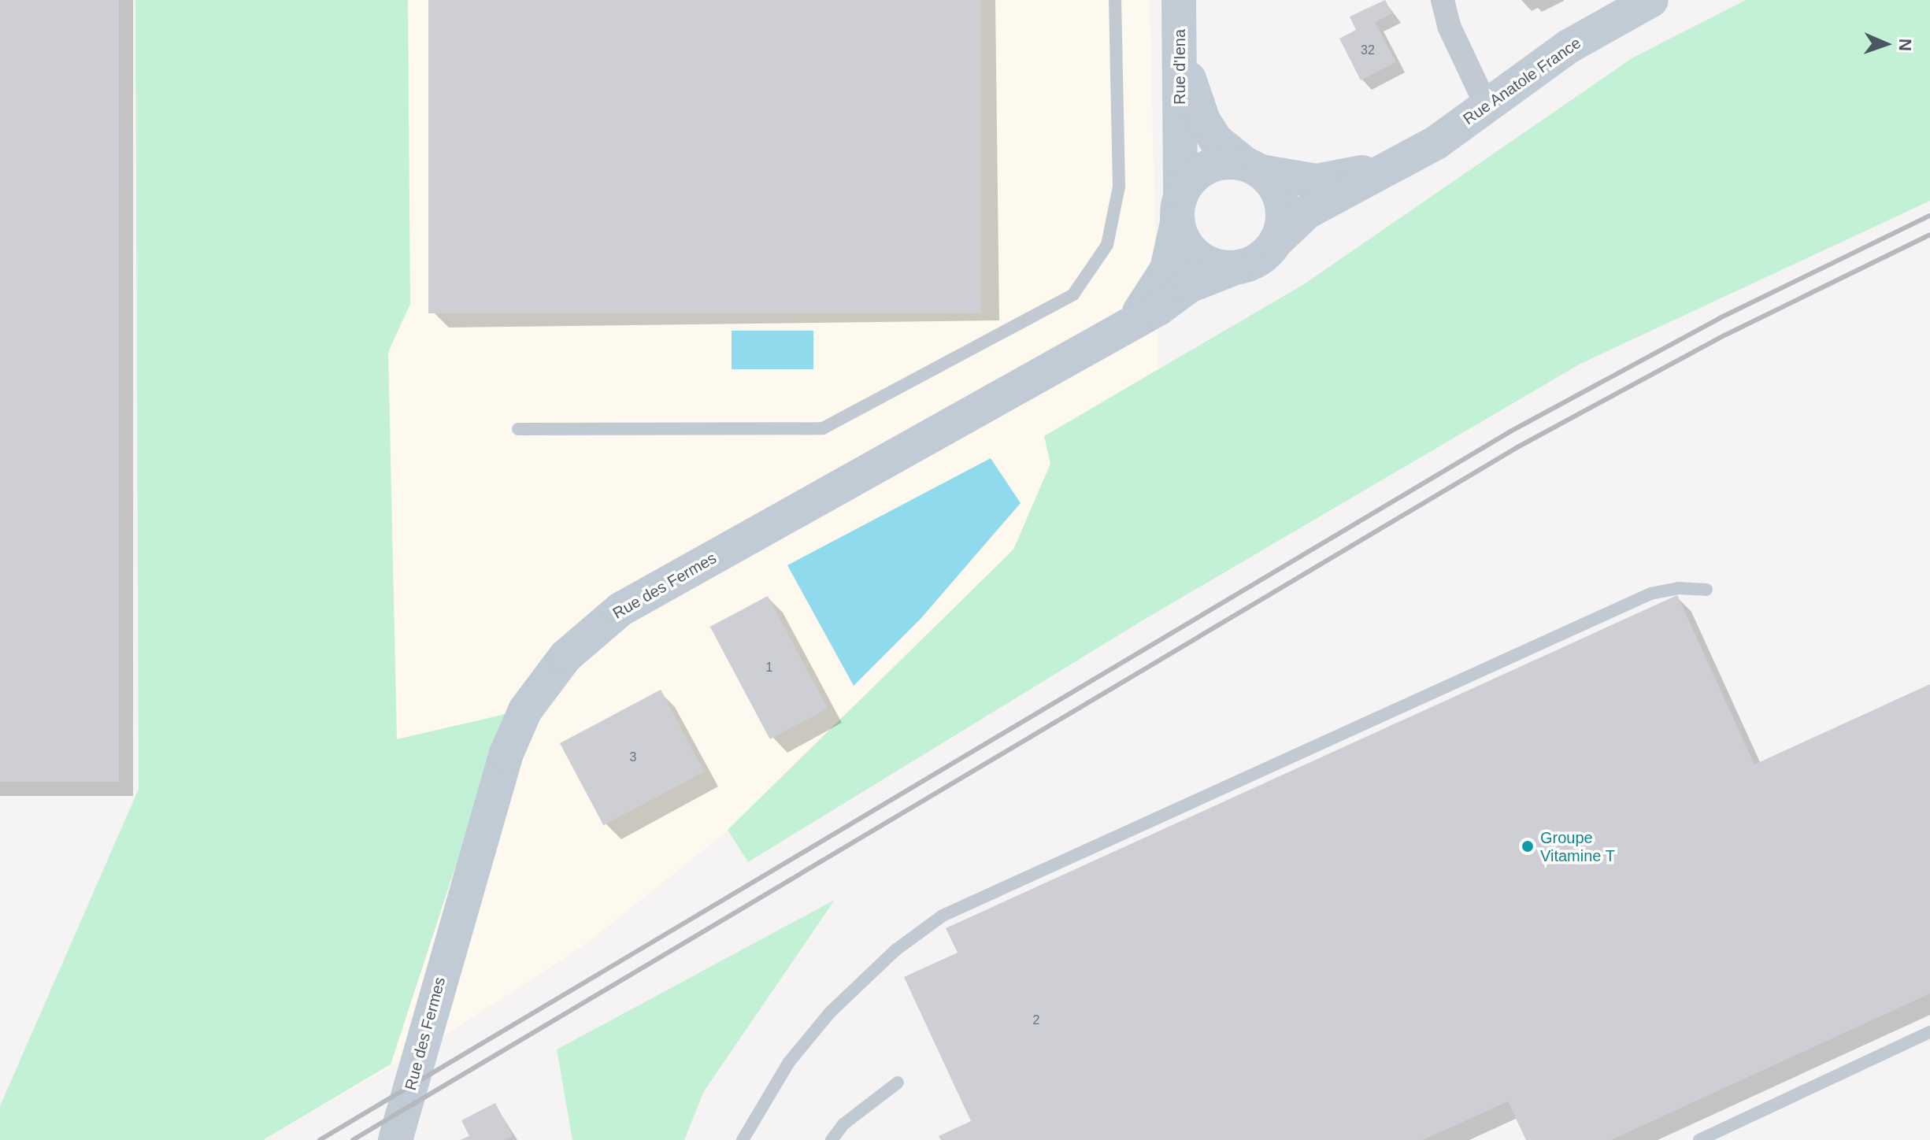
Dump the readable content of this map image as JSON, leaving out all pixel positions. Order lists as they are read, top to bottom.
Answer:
{
  "streets": {
    "street": ["Rue d'Iena", "Rue Anatole France", "Rue des Fermes"]
  },
  "crossings": [
    ["Rue d'Iena", "Rue Anatole France"],
    ["Rue d'Iena", "Rue des Fermes"],
    ["Rue Anatole France", "Rue des Fermes"]
  ],
  "places": ["Groupe Vitamine T"],
  "house_numbers": [
    "32",
    "1",
    "3",
    "2"
  ],
  "north": "right"
}
